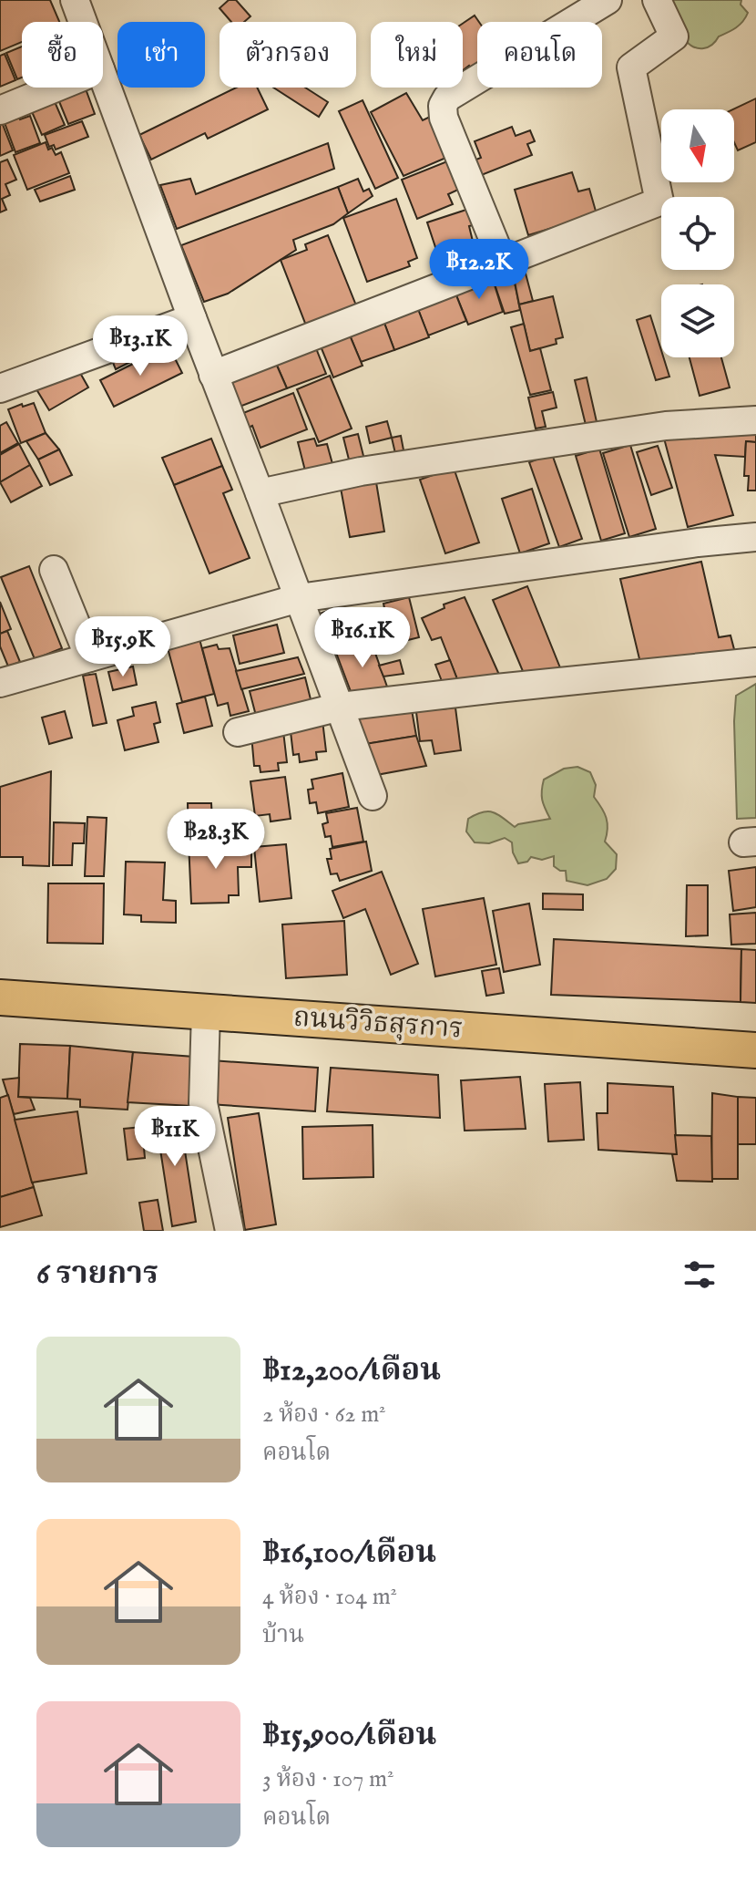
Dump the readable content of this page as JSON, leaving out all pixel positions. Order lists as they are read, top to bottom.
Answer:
{
  "streets": {
    "main road": ["ถนนวิวิธสุรการ"]
  },
  "north": "bottom",
  "page": {
    "chip": [
      "ซื้อ",
      "เช่า",
      "ตัวกรอง",
      "ใหม่",
      "คอนโด"
    ],
    "price": [
      "฿12.2K",
      "฿13.1K",
      "฿16.1K",
      "฿15.9K",
      "฿28.3K",
      "฿11K"
    ],
    "heading": "6 รายการ",
    "list": [
      {
        "name": "฿12,200/เดือน",
        "note": "2 ห้อง · 62 m² · คอนโด"
      },
      {
        "name": "฿16,100/เดือน",
        "note": "4 ห้อง · 104 m² · บ้าน"
      },
      {
        "name": "฿15,900/เดือน",
        "note": "3 ห้อง · 107 m² · คอนโด"
      }
    ]
  }
}
